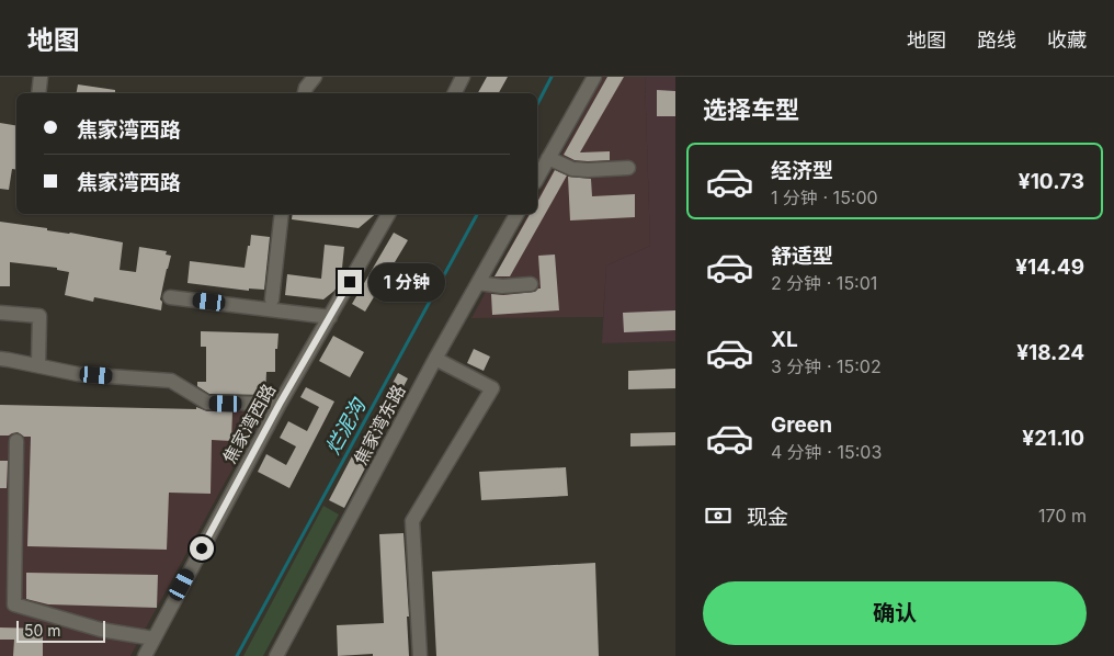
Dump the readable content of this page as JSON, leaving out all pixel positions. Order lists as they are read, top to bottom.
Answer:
{
  "streets": {
    "street": ["焦家湾西路", "焦家湾东路"]
  },
  "water": ["烂泥沟"],
  "scale_bar": "50 m",
  "page": {
    "header": "地图",
    "nav": ["地图", "路线", "收藏"],
    "heading": "选择车型",
    "banner": ["焦家湾西路", "焦家湾西路"],
    "list": [
      {
        "name": "经济型",
        "note": "1 分钟 · 15:00",
        "value": "¥10.73"
      },
      {
        "name": "舒适型",
        "note": "2 分钟 · 15:01",
        "value": "¥14.49"
      },
      {
        "name": "XL",
        "note": "3 分钟 · 15:02",
        "value": "¥18.24"
      },
      {
        "name": "Green",
        "note": "4 分钟 · 15:03",
        "value": "¥21.10"
      }
    ],
    "bubble": "1 分钟",
    "pay": ["现金", "170 m"],
    "buttons": "确认",
    "scale": "50 m"
  }
}
